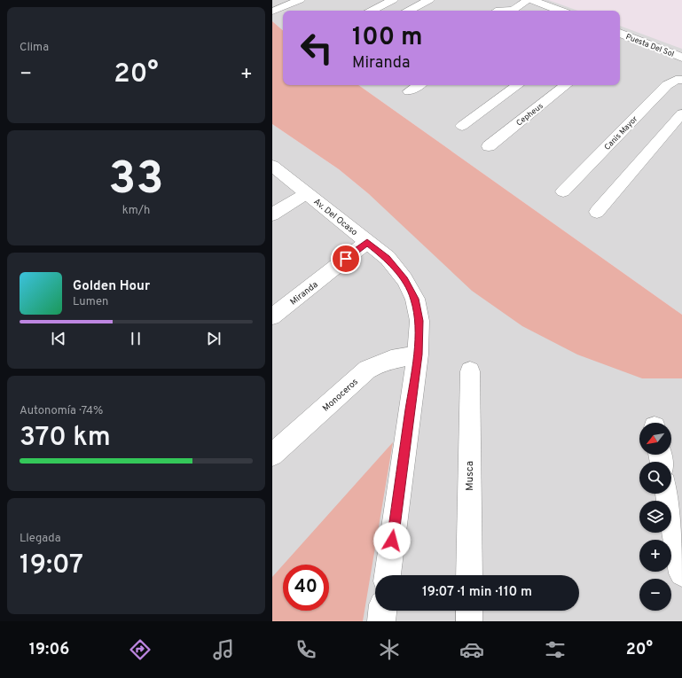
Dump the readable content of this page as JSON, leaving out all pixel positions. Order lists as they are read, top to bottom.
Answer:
{
  "streets": {
    "street": [
      "Puesta Del Sol",
      "Cepheus",
      "Canis Mayor",
      "Av. Del Ocaso",
      "Miranda",
      "Monoceros",
      "Musca"
    ]
  },
  "crossings": [
    ["Av. Del Ocaso", "Miranda"],
    ["Av. Del Ocaso", "Monoceros"]
  ],
  "north": "bottom left",
  "page": {
    "tile": [
      "Clima",
      ["33", "km/h"],
      ["Autonomía · 74%", "370 km"],
      ["Llegada", "19:07"]
    ],
    "turn": ["100 m", "Miranda"],
    "heat": ["−", "20°", "+"],
    "song": ["Golden Hour", "Lumen"],
    "map_buttons": ["+", "−"],
    "limit": "40",
    "trip": "19:07 · 1 min · 110 m",
    "tabs": ["19:06", "20°"]
  }
}
